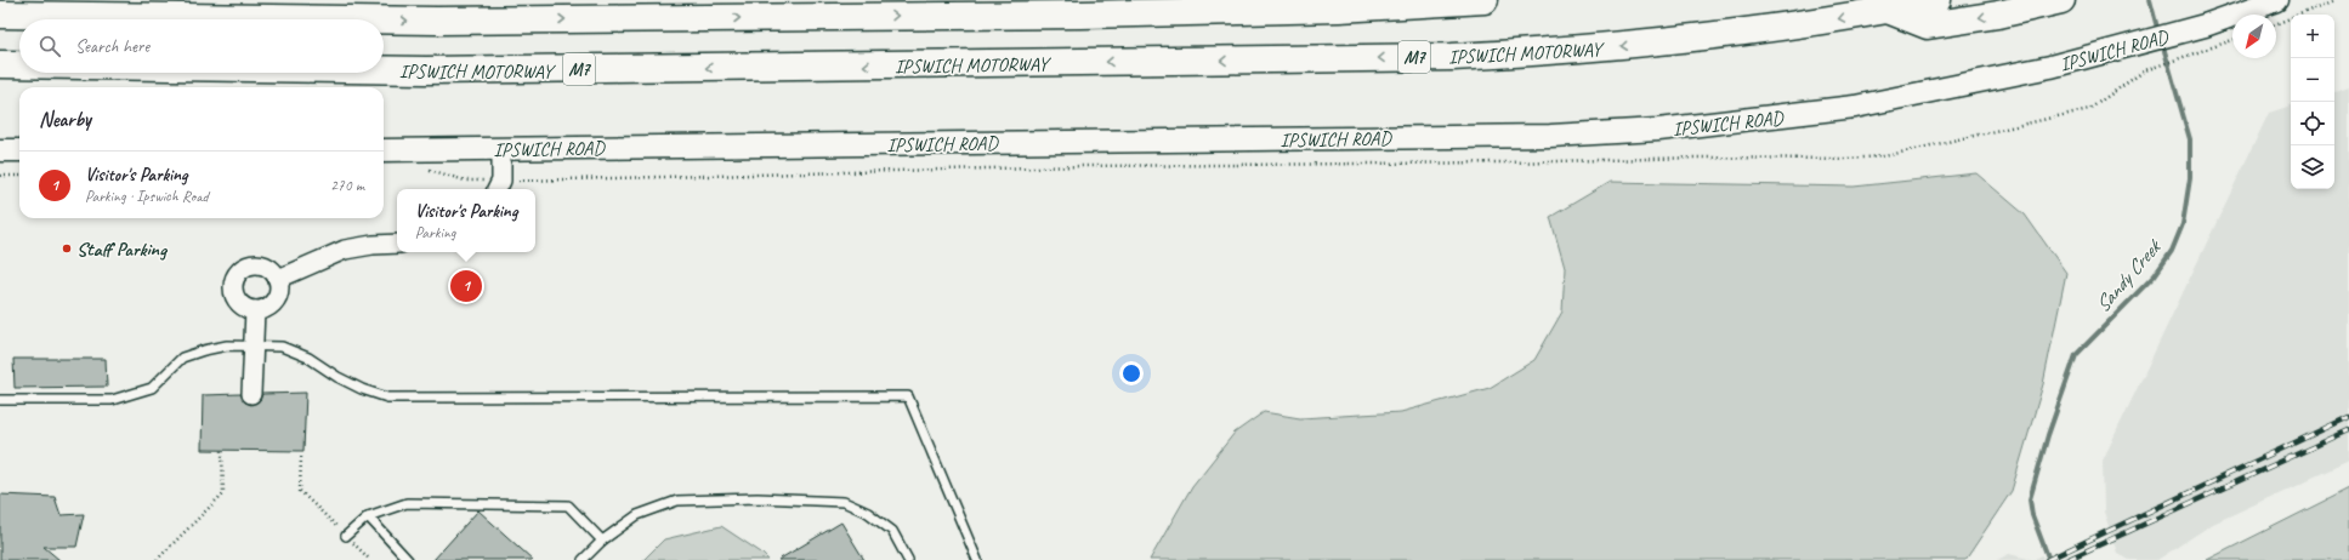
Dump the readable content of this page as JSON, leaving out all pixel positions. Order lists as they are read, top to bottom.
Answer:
{
  "streets": {
    "highway": ["IPSWICH MOTORWAY", "M7"],
    "street": ["IPSWICH ROAD"]
  },
  "water": ["Sandy Creek"],
  "places": ["Staff Parking"],
  "north": "bottom left",
  "page": {
    "map_buttons": ["+", "−"],
    "search": "Search here",
    "heading": "Nearby",
    "list": [
      {
        "mark": "1",
        "name": "Visitor's Parking",
        "note": "Parking · Ipswich Road",
        "value": "270 m"
      }
    ],
    "popup": ["Visitor's Parking", "Parking"],
    "pins": "1"
  }
}
